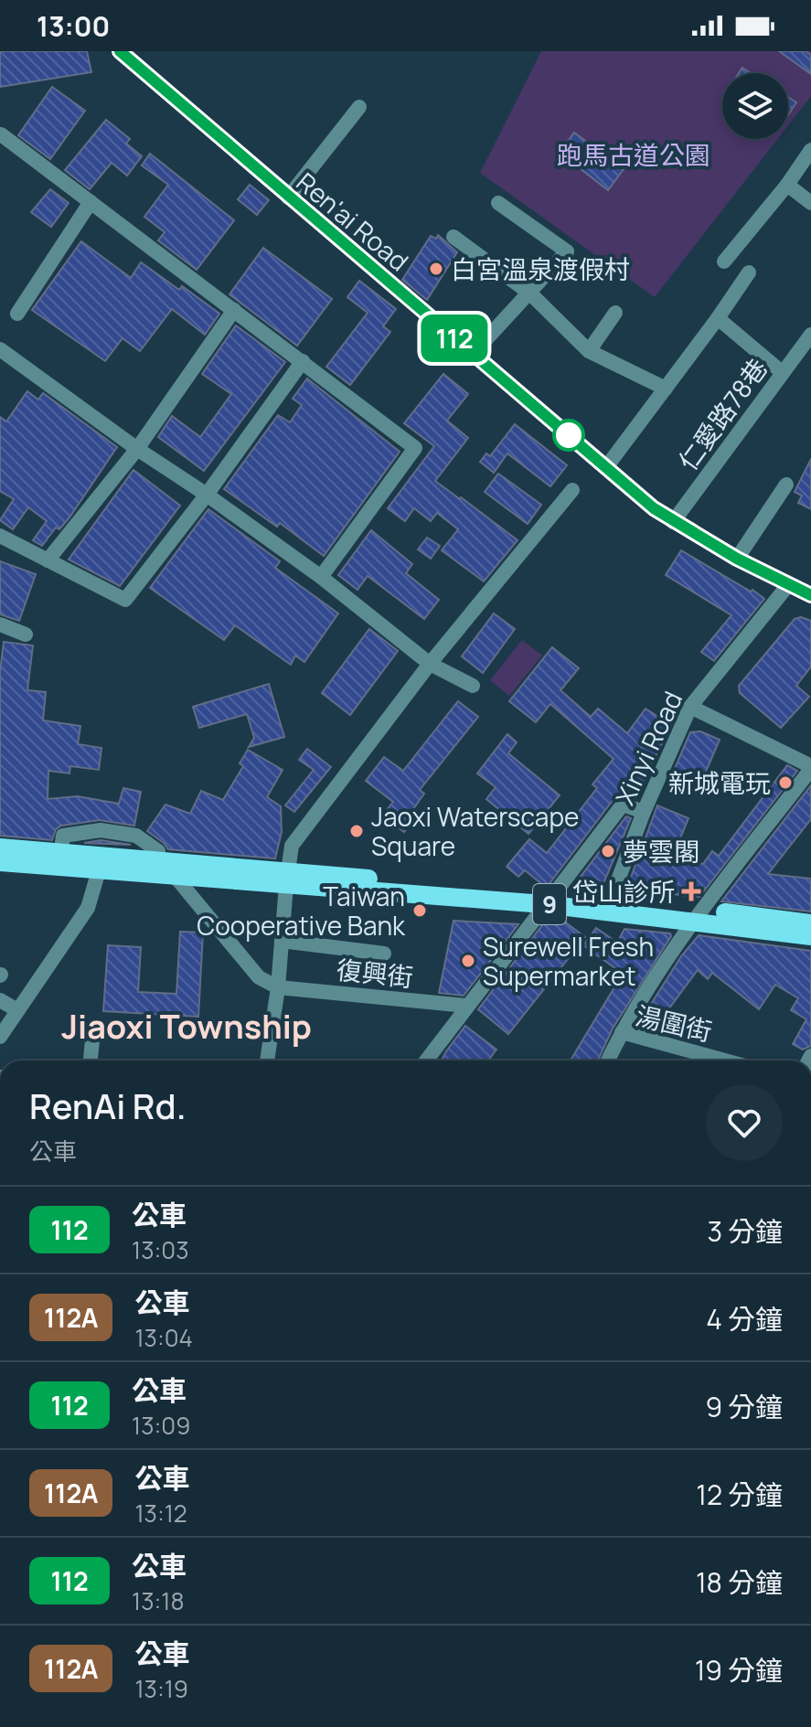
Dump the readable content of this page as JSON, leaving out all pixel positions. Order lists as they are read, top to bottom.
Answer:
{
  "streets": {
    "main road": ["9"],
    "street": [
      "Ren'ai Road",
      "仁愛路78巷",
      "Xinyi Road",
      "復興街",
      "湯圍街"
    ]
  },
  "crossings": [
    ["Ren'ai Road", "仁愛路78巷"],
    ["Ren'ai Road", "Xinyi Road"],
    ["Xinyi Road", "9"]
  ],
  "districts": ["Jiaoxi Township"],
  "parks": ["跑馬古道公園"],
  "places": {
    "other": [
      "白宮溫泉渡假村",
      "新城電玩",
      "Jaoxi Waterscape Square",
      "夢雲閣",
      "Taiwan Cooperative Bank",
      "Surewell Fresh Supermarket"
    ],
    "health": ["岱山診所"]
  },
  "lines": ["bus line 112"],
  "page": {
    "status": "13:00",
    "on_map": "112",
    "heading": ["RenAi Rd.", "公車"],
    "list": [
      {
        "mark": "112",
        "name": "公車",
        "note": "13:03",
        "value": "3 分鐘"
      },
      {
        "mark": "112A",
        "name": "公車",
        "note": "13:04",
        "value": "4 分鐘"
      },
      {
        "mark": "112",
        "name": "公車",
        "note": "13:09",
        "value": "9 分鐘"
      },
      {
        "mark": "112A",
        "name": "公車",
        "note": "13:12",
        "value": "12 分鐘"
      },
      {
        "mark": "112",
        "name": "公車",
        "note": "13:18",
        "value": "18 分鐘"
      },
      {
        "mark": "112A",
        "name": "公車",
        "note": "13:19",
        "value": "19 分鐘"
      }
    ]
  }
}
